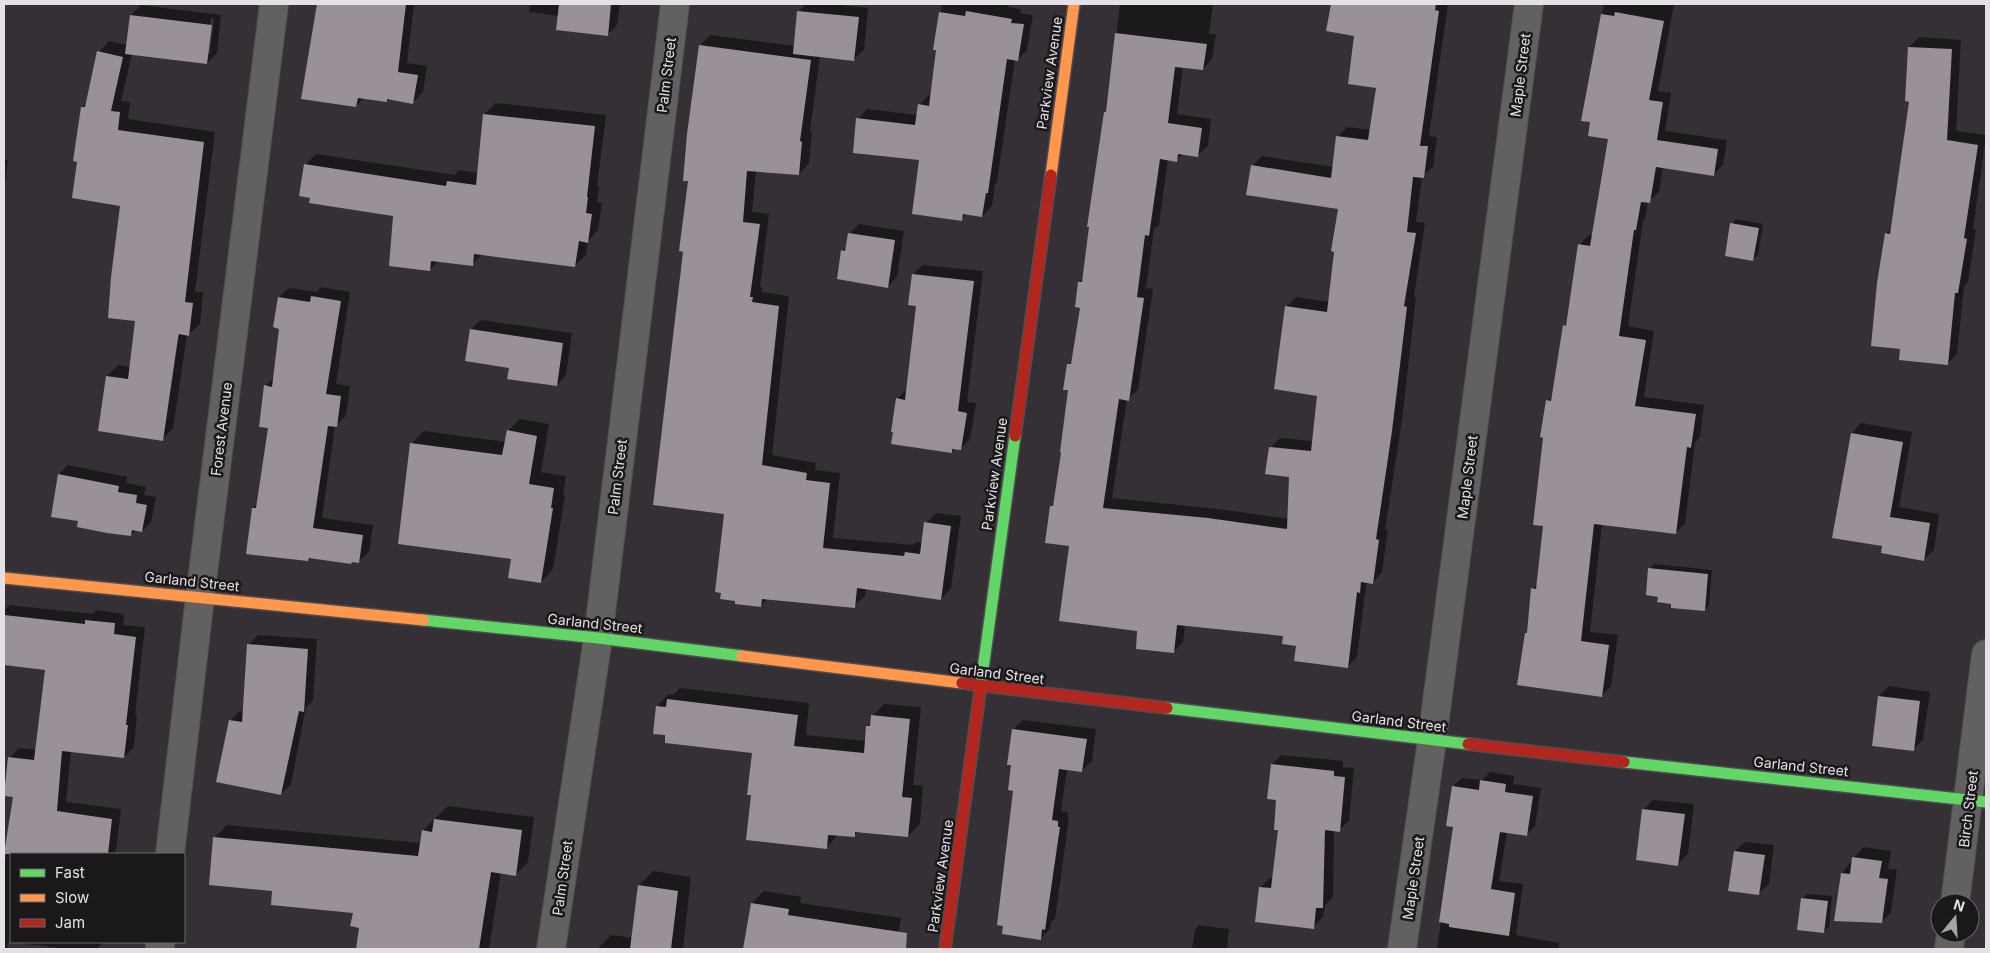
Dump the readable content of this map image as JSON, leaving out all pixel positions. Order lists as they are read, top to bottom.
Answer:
{
  "streets": {
    "street": [
      "Parkview Avenue",
      "Palm Street",
      "Maple Street",
      "Forest Avenue",
      "Garland Street",
      "Birch Street"
    ]
  },
  "crossings": [
    ["Parkview Avenue", "Garland Street"],
    ["Palm Street", "Garland Street"],
    ["Maple Street", "Garland Street"],
    ["Forest Avenue", "Garland Street"],
    ["Garland Street", "Birch Street"]
  ],
  "legend": ["Fast", "Slow", "Jam"],
  "north": "top"
}
